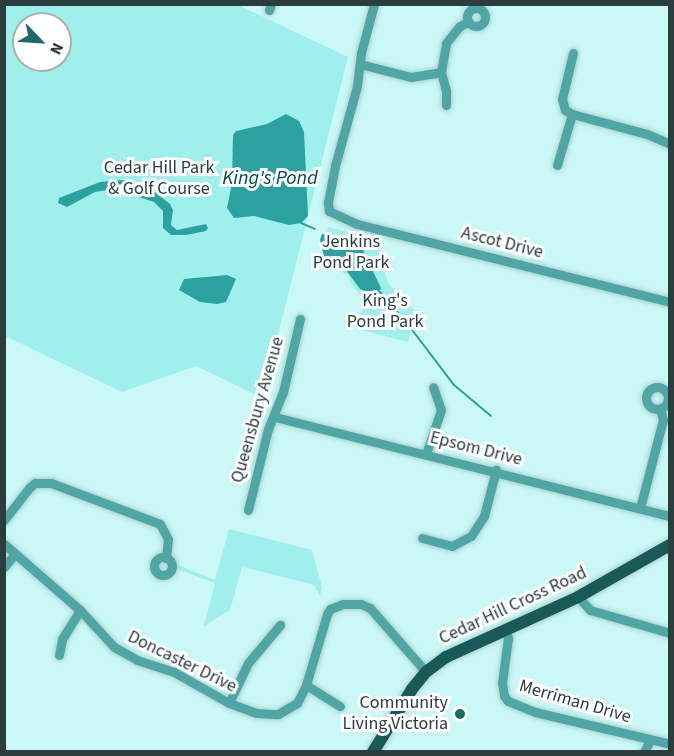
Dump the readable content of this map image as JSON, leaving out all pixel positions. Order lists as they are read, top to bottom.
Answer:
{
  "streets": {
    "main road": ["Cedar Hill Cross Road"],
    "street": [
      "Ascot Drive",
      "Queensbury Avenue",
      "Epsom Drive",
      "Doncaster Drive",
      "Merriman Drive"
    ]
  },
  "crossings": [
    ["Queensbury Avenue", "Epsom Drive"],
    ["Cedar Hill Cross Road", "Merriman Drive"]
  ],
  "water": ["King's Pond"],
  "parks": ["Cedar Hill Park & Golf Course", "Jenkins Pond Park", "King's Pond Park"],
  "places": ["Community Living Victoria"],
  "north": "bottom right"
}
